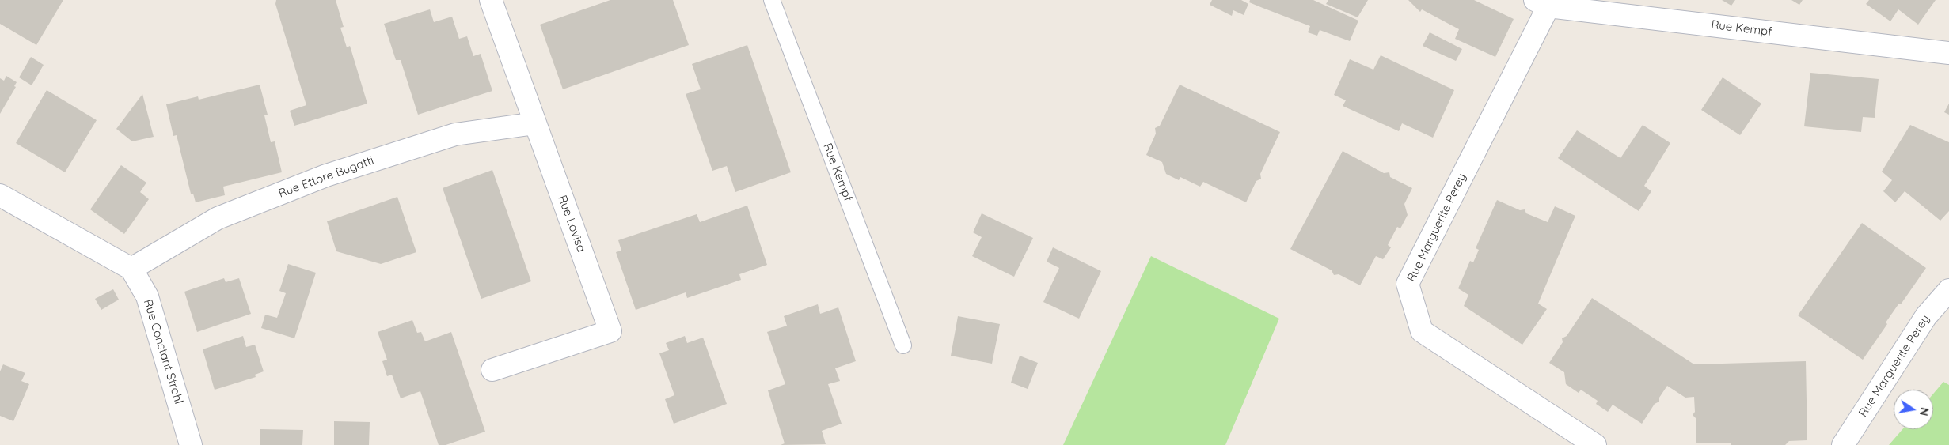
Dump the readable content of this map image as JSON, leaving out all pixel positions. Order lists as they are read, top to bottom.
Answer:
{
  "streets": {
    "street": [
      "Rue Kempf",
      "Rue Ettore Bugatti",
      "Rue Lovisa",
      "Rue Marguerite Perey",
      "Rue Constant Strohl"
    ]
  },
  "crossings": [
    ["Rue Kempf", "Rue Marguerite Perey"],
    ["Rue Ettore Bugatti", "Rue Lovisa"],
    ["Rue Ettore Bugatti", "Rue Constant Strohl"]
  ],
  "north": "right"
}
